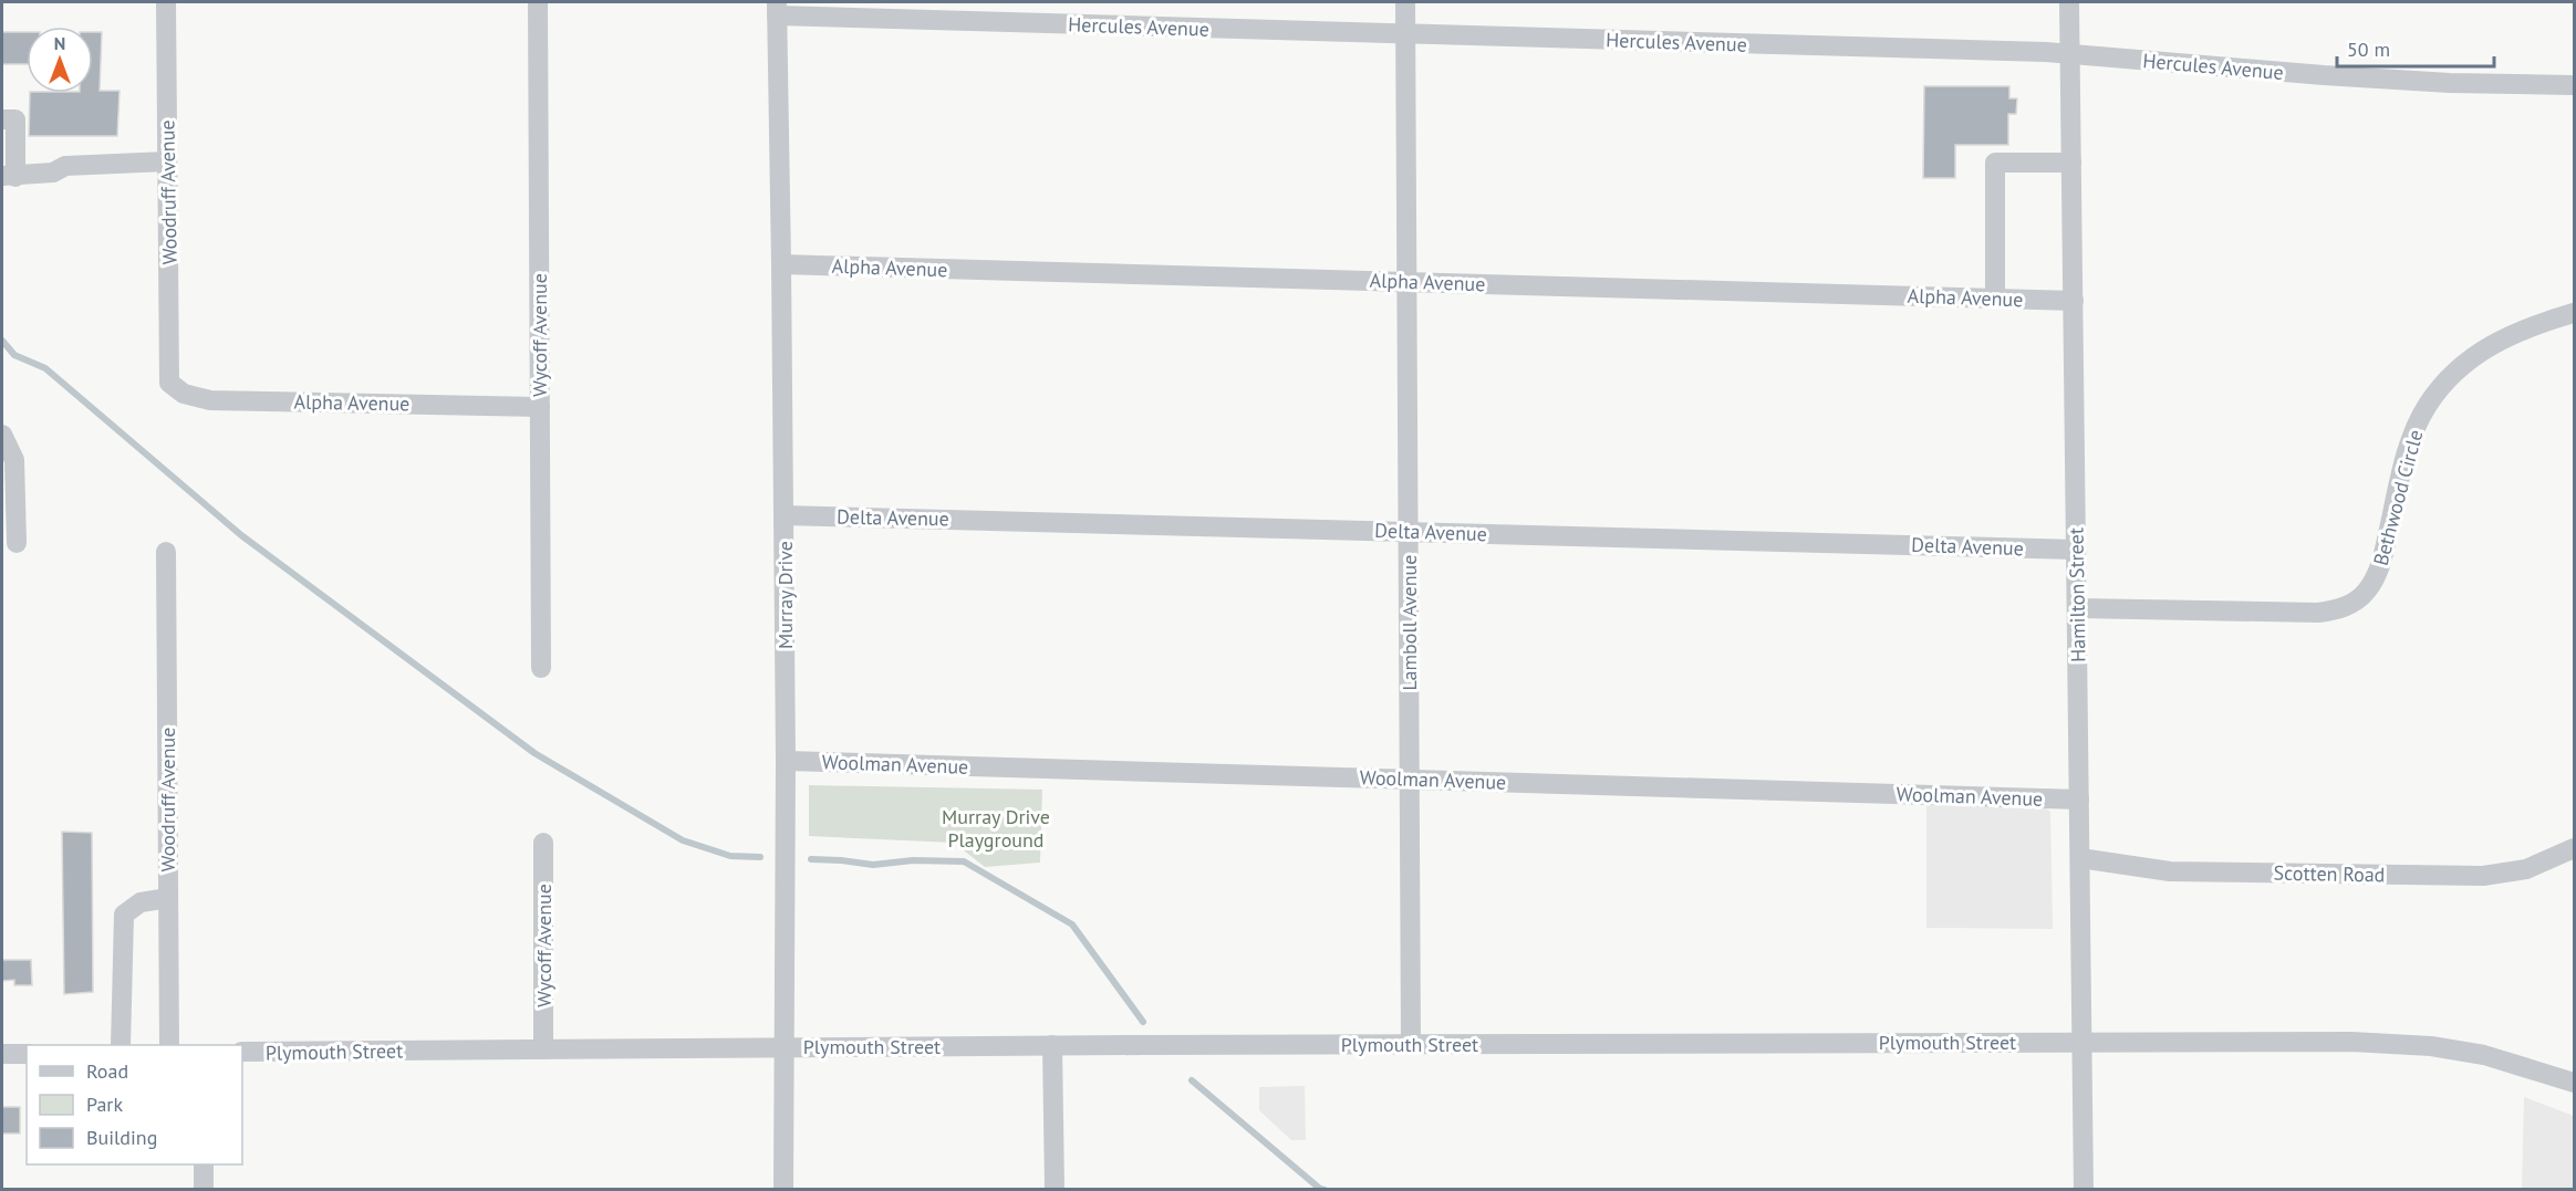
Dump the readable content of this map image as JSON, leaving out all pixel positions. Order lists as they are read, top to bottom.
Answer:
{
  "streets": {
    "street": [
      "Hercules Avenue",
      "Woodruff Avenue",
      "Alpha Avenue",
      "Wycoff Avenue",
      "Bethwood Circle",
      "Delta Avenue",
      "Murray Drive",
      "Hamilton Street",
      "Lamboll Avenue",
      "Woolman Avenue",
      "Scotten Road",
      "Plymouth Street"
    ]
  },
  "crossings": [
    ["Hercules Avenue", "Murray Drive"],
    ["Hercules Avenue", "Hamilton Street"],
    ["Hercules Avenue", "Lamboll Avenue"],
    ["Woodruff Avenue", "Alpha Avenue"],
    ["Alpha Avenue", "Wycoff Avenue"],
    ["Alpha Avenue", "Murray Drive"],
    ["Alpha Avenue", "Hamilton Street"],
    ["Alpha Avenue", "Lamboll Avenue"],
    ["Wycoff Avenue", "Plymouth Street"],
    ["Bethwood Circle", "Hamilton Street"],
    ["Delta Avenue", "Murray Drive"],
    ["Delta Avenue", "Hamilton Street"],
    ["Delta Avenue", "Lamboll Avenue"],
    ["Murray Drive", "Woolman Avenue"],
    ["Murray Drive", "Plymouth Street"],
    ["Hamilton Street", "Woolman Avenue"],
    ["Hamilton Street", "Scotten Road"],
    ["Hamilton Street", "Plymouth Street"],
    ["Lamboll Avenue", "Woolman Avenue"],
    ["Lamboll Avenue", "Plymouth Street"]
  ],
  "parks": ["Murray Drive Playground"],
  "legend": ["Road", "Park", "Building"],
  "scale_bar": "50 m",
  "north": "top"
}
